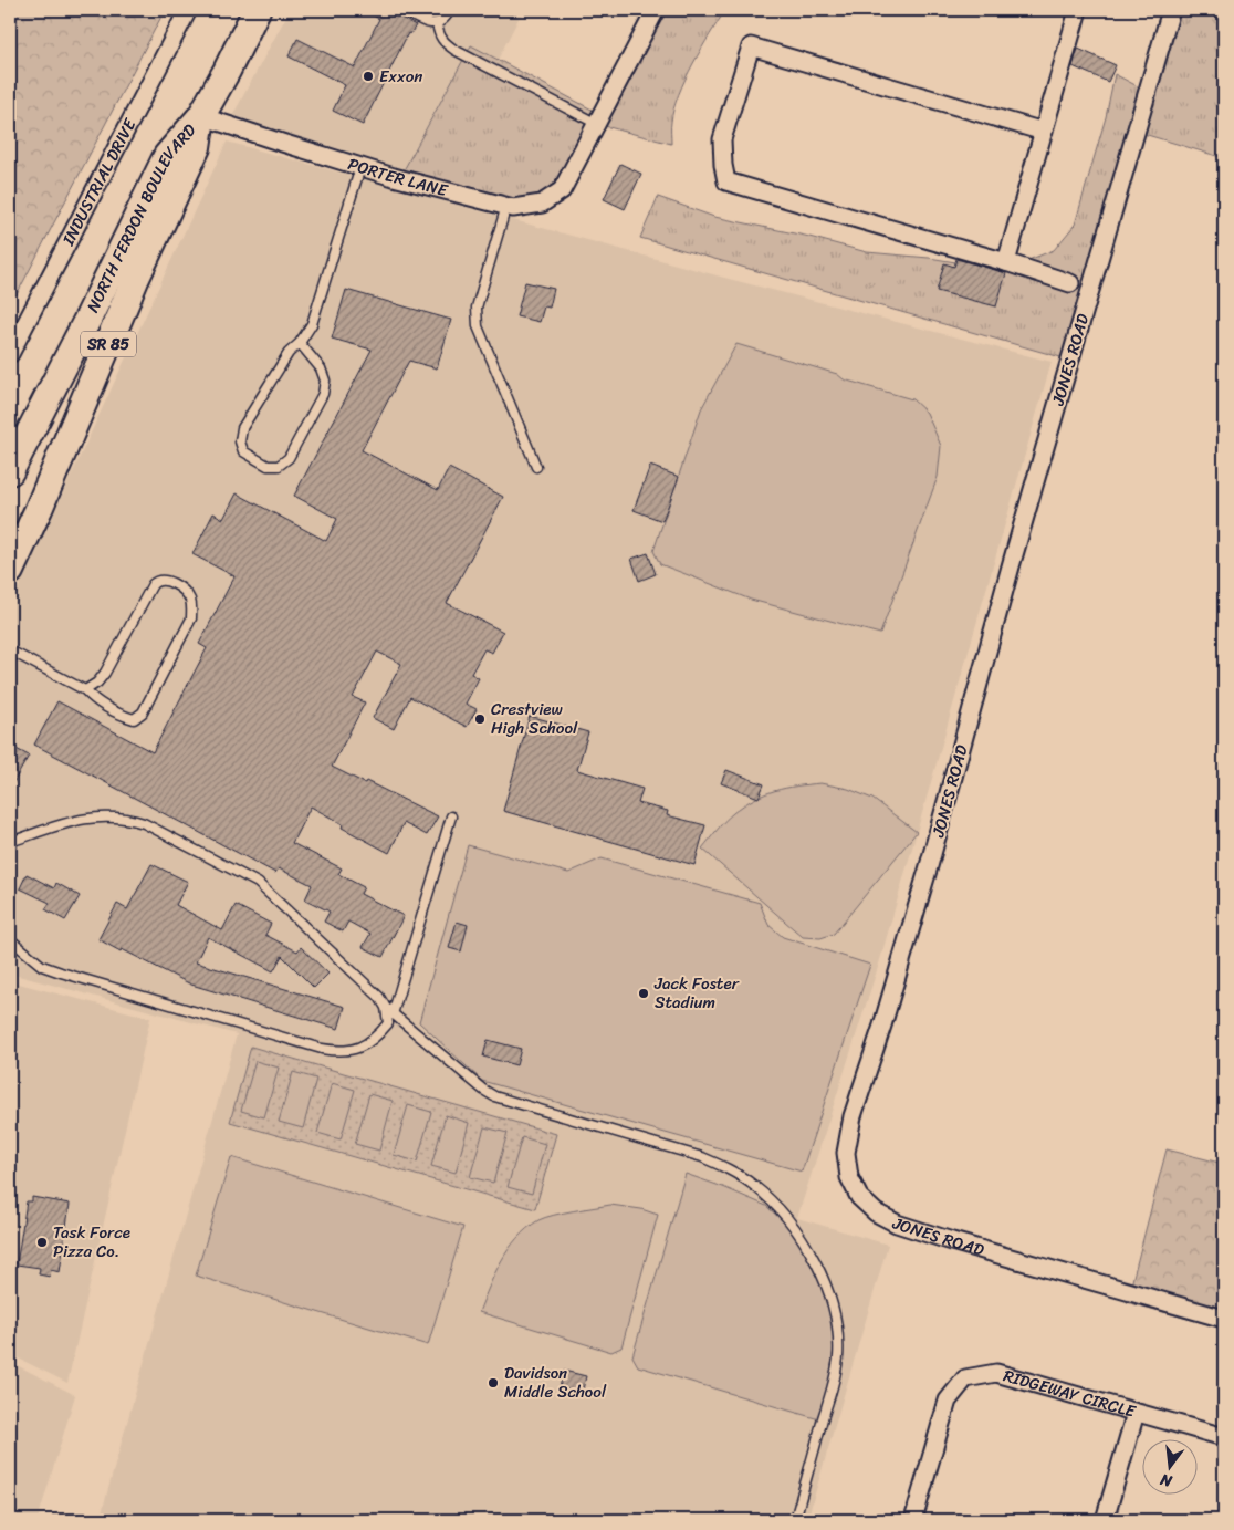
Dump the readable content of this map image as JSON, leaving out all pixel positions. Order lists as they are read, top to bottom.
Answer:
{
  "streets": {
    "main road": ["NORTH FERDON BOULEVARD", "SR 85"],
    "street": [
      "PORTER LANE",
      "INDUSTRIAL DRIVE",
      "JONES ROAD",
      "RIDGEWAY CIRCLE"
    ]
  },
  "crossings": [
    ["PORTER LANE", "NORTH FERDON BOULEVARD"]
  ],
  "places": [
    "Exxon",
    "Crestview High School",
    "Jack Foster Stadium",
    "Task Force Pizza Co.",
    "Davidson Middle School"
  ],
  "north": "bottom"
}
